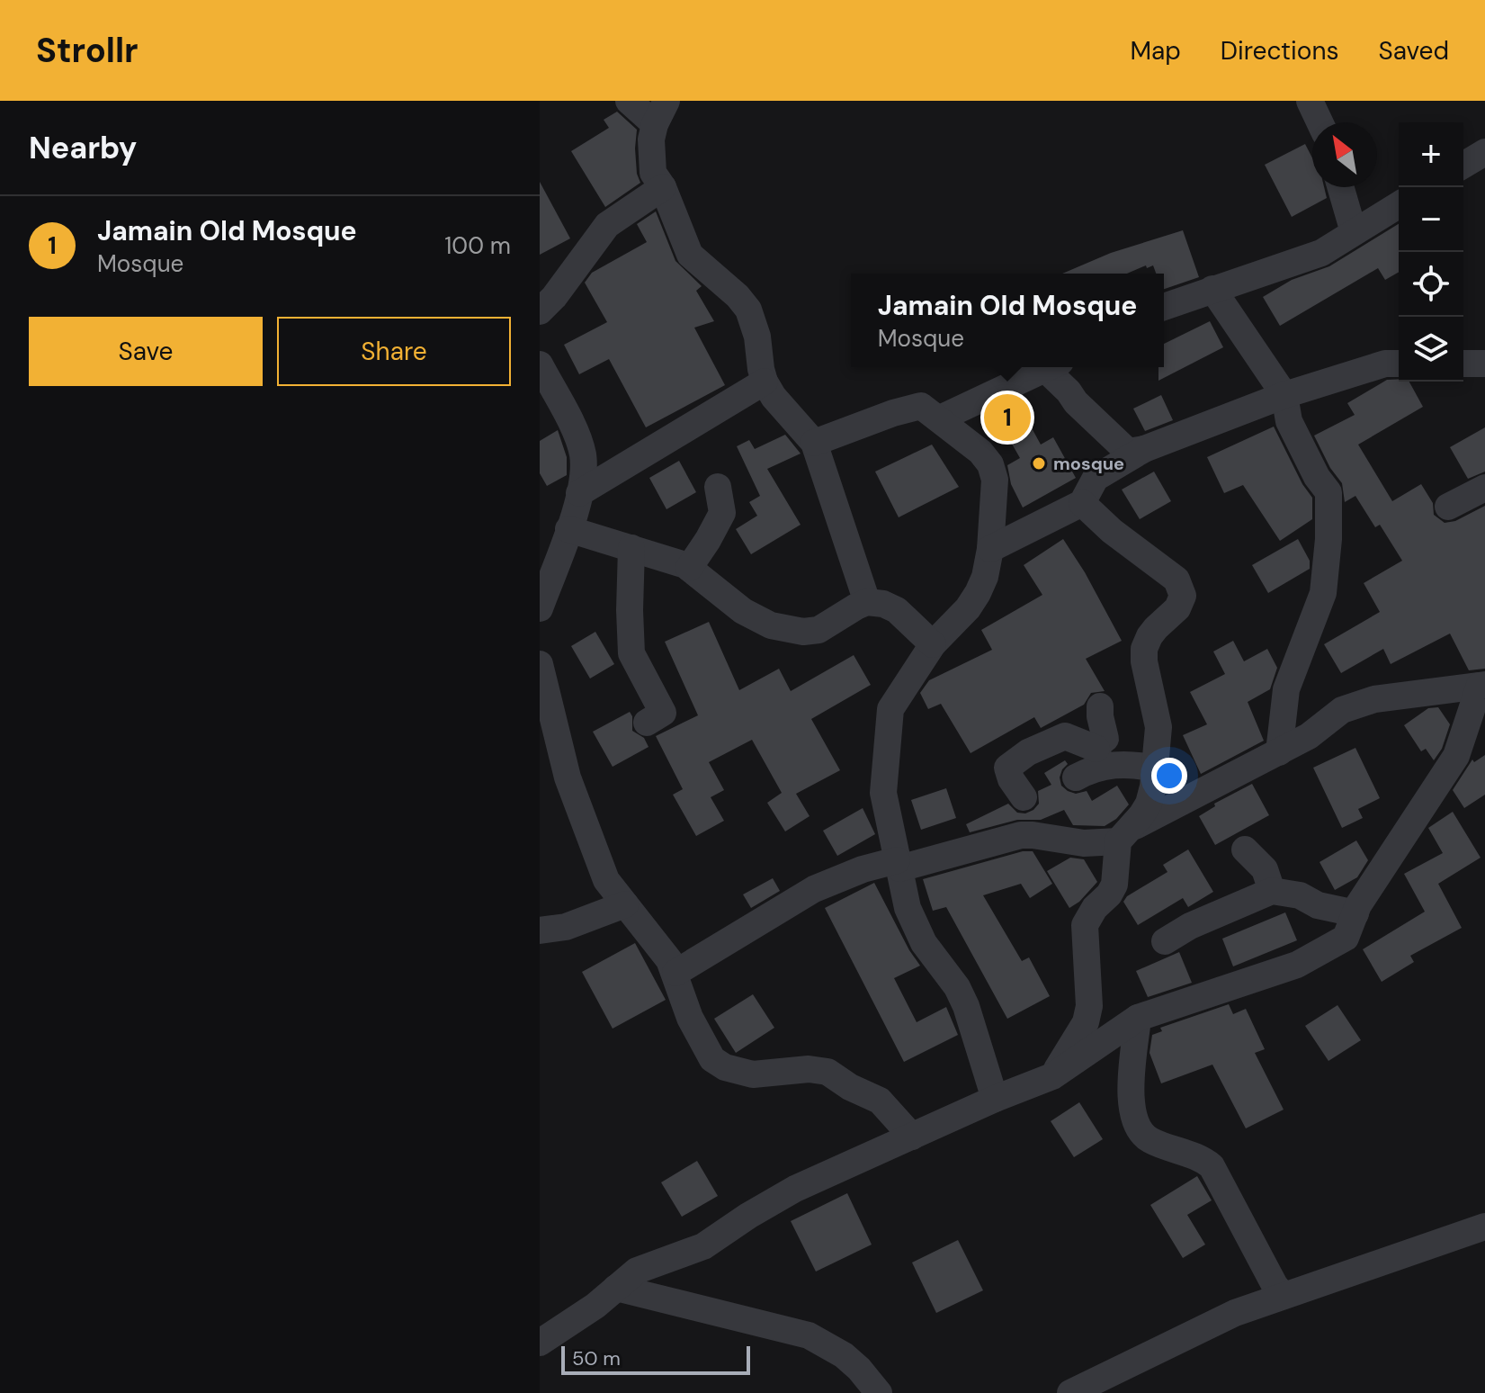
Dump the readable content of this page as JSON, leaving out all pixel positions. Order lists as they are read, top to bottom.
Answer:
{
  "places": ["mosque"],
  "scale_bar": "50 m",
  "north": "top left",
  "page": {
    "header": "Strollr",
    "nav": ["Map", "Directions", "Saved"],
    "heading": "Nearby",
    "map_buttons": ["+", "−"],
    "list": [
      {
        "mark": "1",
        "name": "Jamain Old Mosque",
        "note": "Mosque",
        "value": "100 m"
      }
    ],
    "popup": ["Jamain Old Mosque", "Mosque"],
    "buttons": ["Save", "Share"],
    "pins": "1",
    "scale": "50 m"
  }
}
